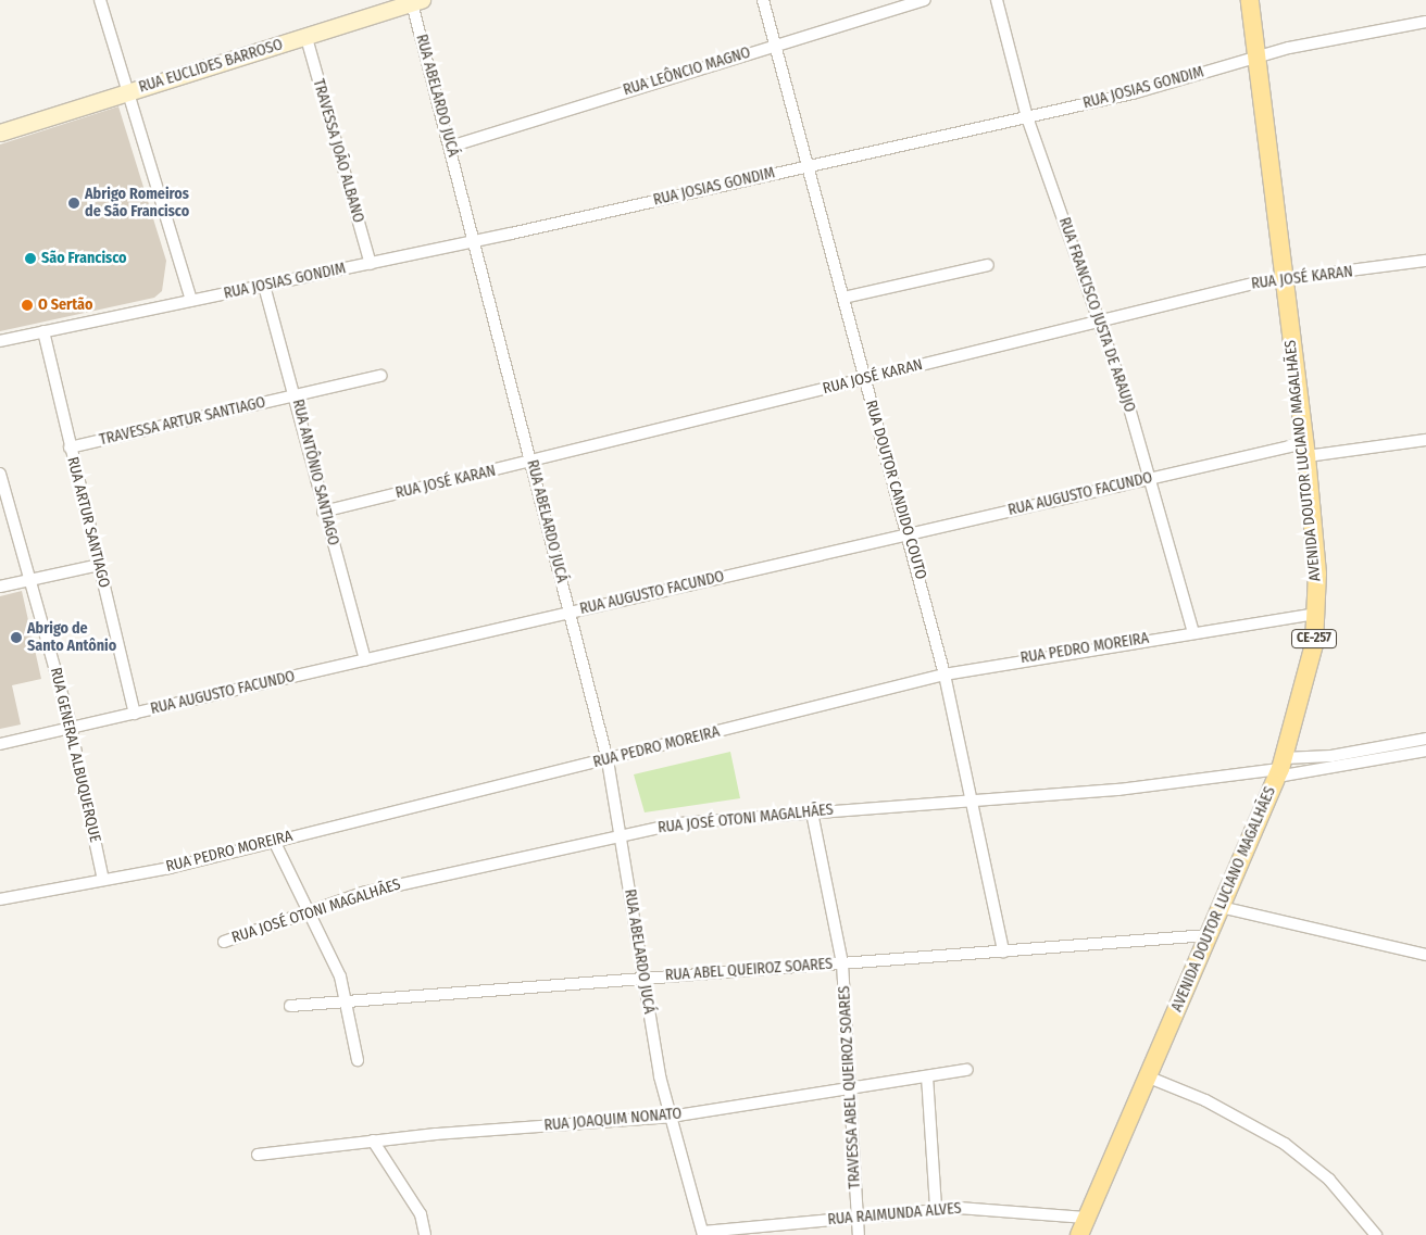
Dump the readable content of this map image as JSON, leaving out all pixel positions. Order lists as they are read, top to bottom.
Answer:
{
  "streets": {
    "main road": ["AVENIDA DOUTOR LUCIANO MAGALHÃES", "CE-257"],
    "street": [
      "RUA EUCLIDES BARROSO",
      "RUA LEÔNCIO MAGNO",
      "RUA JOSIAS GONDIM",
      "RUA ABELARDO JUCÁ",
      "TRAVESSA JOÃO ALBANO",
      "RUA JOSÉ KARAN",
      "RUA FRANCISCO JUSTA DE ARAUJO",
      "TRAVESSA ARTUR SANTIAGO",
      "RUA ANTÔNIO SANTIAGO",
      "RUA DOUTOR CANDIDO COUTO",
      "RUA AUGUSTO FACUNDO",
      "RUA ARTUR SANTIAGO",
      "RUA PEDRO MOREIRA",
      "RUA GENERAL ALBUQUERQUE",
      "RUA JOSÉ OTONI MAGALHÃES",
      "RUA ABEL QUEIROZ SOARES",
      "TRAVESSA ABEL QUEIROZ SOARES",
      "RUA JOAQUIM NONATO",
      "RUA RAIMUNDA ALVES"
    ]
  },
  "crossings": [
    ["RUA EUCLIDES BARROSO", "RUA ABELARDO JUCÁ"],
    ["RUA EUCLIDES BARROSO", "TRAVESSA JOÃO ALBANO"],
    ["RUA LEÔNCIO MAGNO", "RUA ABELARDO JUCÁ"],
    ["RUA LEÔNCIO MAGNO", "RUA DOUTOR CANDIDO COUTO"],
    ["RUA JOSIAS GONDIM", "RUA ABELARDO JUCÁ"],
    ["RUA JOSIAS GONDIM", "TRAVESSA JOÃO ALBANO"],
    ["RUA JOSIAS GONDIM", "RUA FRANCISCO JUSTA DE ARAUJO"],
    ["RUA JOSIAS GONDIM", "AVENIDA DOUTOR LUCIANO MAGALHÃES"],
    ["RUA JOSIAS GONDIM", "RUA ANTÔNIO SANTIAGO"],
    ["RUA JOSIAS GONDIM", "RUA DOUTOR CANDIDO COUTO"],
    ["RUA JOSIAS GONDIM", "RUA ARTUR SANTIAGO"],
    ["RUA ABELARDO JUCÁ", "RUA JOSÉ KARAN"],
    ["RUA ABELARDO JUCÁ", "RUA AUGUSTO FACUNDO"],
    ["RUA ABELARDO JUCÁ", "RUA PEDRO MOREIRA"],
    ["RUA ABELARDO JUCÁ", "RUA JOSÉ OTONI MAGALHÃES"],
    ["RUA ABELARDO JUCÁ", "RUA ABEL QUEIROZ SOARES"],
    ["RUA ABELARDO JUCÁ", "RUA JOAQUIM NONATO"],
    ["RUA ABELARDO JUCÁ", "RUA RAIMUNDA ALVES"],
    ["RUA JOSÉ KARAN", "RUA FRANCISCO JUSTA DE ARAUJO"],
    ["RUA JOSÉ KARAN", "AVENIDA DOUTOR LUCIANO MAGALHÃES"],
    ["RUA JOSÉ KARAN", "RUA ANTÔNIO SANTIAGO"],
    ["RUA JOSÉ KARAN", "RUA DOUTOR CANDIDO COUTO"],
    ["RUA FRANCISCO JUSTA DE ARAUJO", "RUA AUGUSTO FACUNDO"],
    ["RUA FRANCISCO JUSTA DE ARAUJO", "RUA PEDRO MOREIRA"],
    ["TRAVESSA ARTUR SANTIAGO", "RUA ANTÔNIO SANTIAGO"],
    ["TRAVESSA ARTUR SANTIAGO", "RUA ARTUR SANTIAGO"],
    ["AVENIDA DOUTOR LUCIANO MAGALHÃES", "RUA AUGUSTO FACUNDO"],
    ["AVENIDA DOUTOR LUCIANO MAGALHÃES", "RUA PEDRO MOREIRA"],
    ["AVENIDA DOUTOR LUCIANO MAGALHÃES", "RUA JOSÉ OTONI MAGALHÃES"],
    ["AVENIDA DOUTOR LUCIANO MAGALHÃES", "RUA ABEL QUEIROZ SOARES"],
    ["AVENIDA DOUTOR LUCIANO MAGALHÃES", "RUA RAIMUNDA ALVES"],
    ["RUA ANTÔNIO SANTIAGO", "RUA AUGUSTO FACUNDO"],
    ["RUA DOUTOR CANDIDO COUTO", "RUA AUGUSTO FACUNDO"],
    ["RUA DOUTOR CANDIDO COUTO", "RUA PEDRO MOREIRA"],
    ["RUA DOUTOR CANDIDO COUTO", "RUA JOSÉ OTONI MAGALHÃES"],
    ["RUA DOUTOR CANDIDO COUTO", "RUA ABEL QUEIROZ SOARES"],
    ["RUA AUGUSTO FACUNDO", "RUA ARTUR SANTIAGO"],
    ["RUA AUGUSTO FACUNDO", "RUA GENERAL ALBUQUERQUE"],
    ["RUA PEDRO MOREIRA", "RUA GENERAL ALBUQUERQUE"],
    ["RUA JOSÉ OTONI MAGALHÃES", "TRAVESSA ABEL QUEIROZ SOARES"],
    ["RUA ABEL QUEIROZ SOARES", "TRAVESSA ABEL QUEIROZ SOARES"],
    ["TRAVESSA ABEL QUEIROZ SOARES", "RUA JOAQUIM NONATO"],
    ["TRAVESSA ABEL QUEIROZ SOARES", "RUA RAIMUNDA ALVES"]
  ],
  "places": [
    "Abrigo Romeiros de São Francisco",
    "São Francisco",
    "O Sertão",
    "Abrigo de Santo Antônio"
  ]
}
